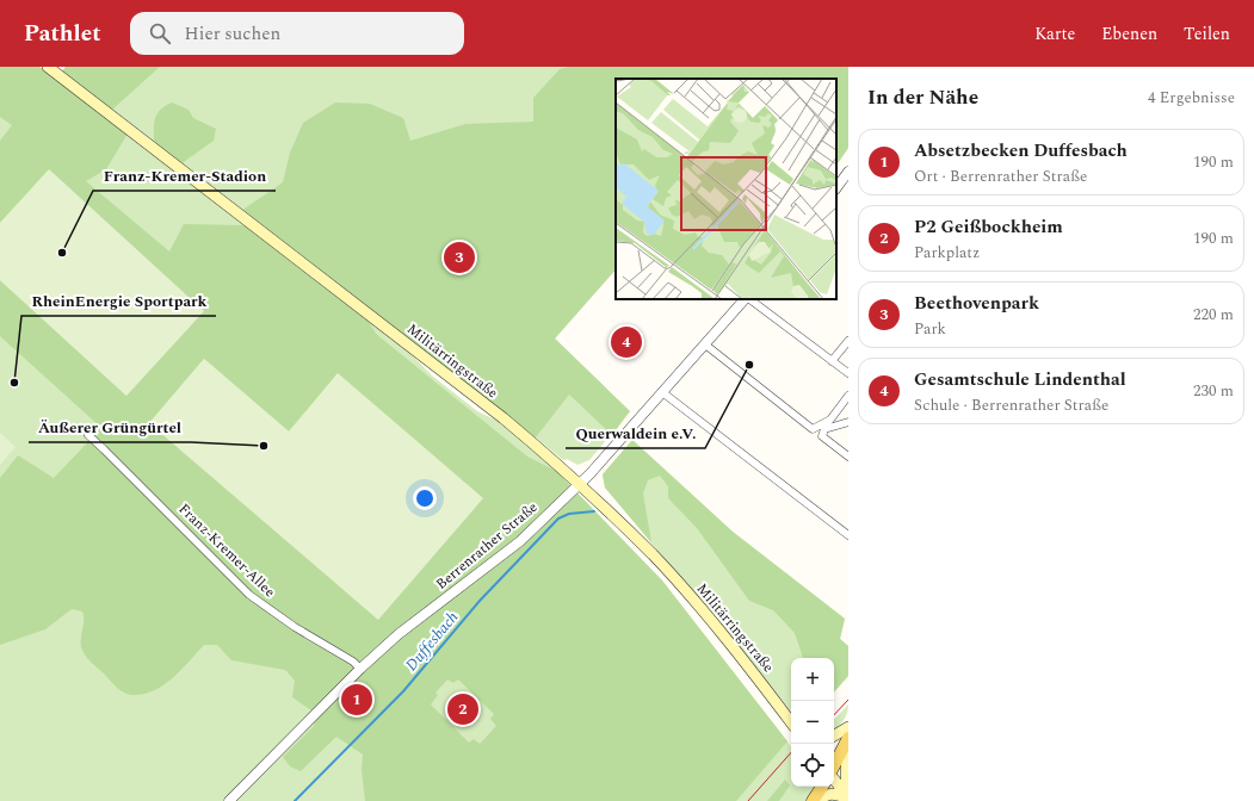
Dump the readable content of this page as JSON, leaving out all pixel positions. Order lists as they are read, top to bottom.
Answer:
{
  "streets": {
    "main road": ["Militärringstraße"],
    "street": ["Berrenrather Straße", "Franz-Kremer-Allee"]
  },
  "crossings": [
    ["Militärringstraße", "Berrenrather Straße"],
    ["Berrenrather Straße", "Franz-Kremer-Allee"]
  ],
  "water": ["Duffesbach"],
  "places": [
    "Franz-Kremer-Stadion",
    "Querwaldein e.V.",
    "RheinEnergie Sportpark",
    "Äußerer Grüngürtel"
  ],
  "page": {
    "header": "Pathlet",
    "search": "Hier suchen",
    "nav": ["Karte", "Ebenen", "Teilen"],
    "heading": ["In der Nähe", "4 Ergebnisse"],
    "list": [
      {
        "mark": "1",
        "name": "Absetzbecken Duffesbach",
        "note": "Ort · Berrenrather Straße",
        "value": "190 m"
      },
      {
        "mark": "2",
        "name": "P2 Geißbockheim",
        "note": "Parkplatz",
        "value": "190 m"
      },
      {
        "mark": "3",
        "name": "Beethovenpark",
        "note": "Park",
        "value": "220 m"
      },
      {
        "mark": "4",
        "name": "Gesamtschule Lindenthal",
        "note": "Schule · Berrenrather Straße",
        "value": "230 m"
      }
    ],
    "pins": [
      "3",
      "4",
      "1",
      "2"
    ],
    "map_buttons": ["+", "−"]
  }
}
